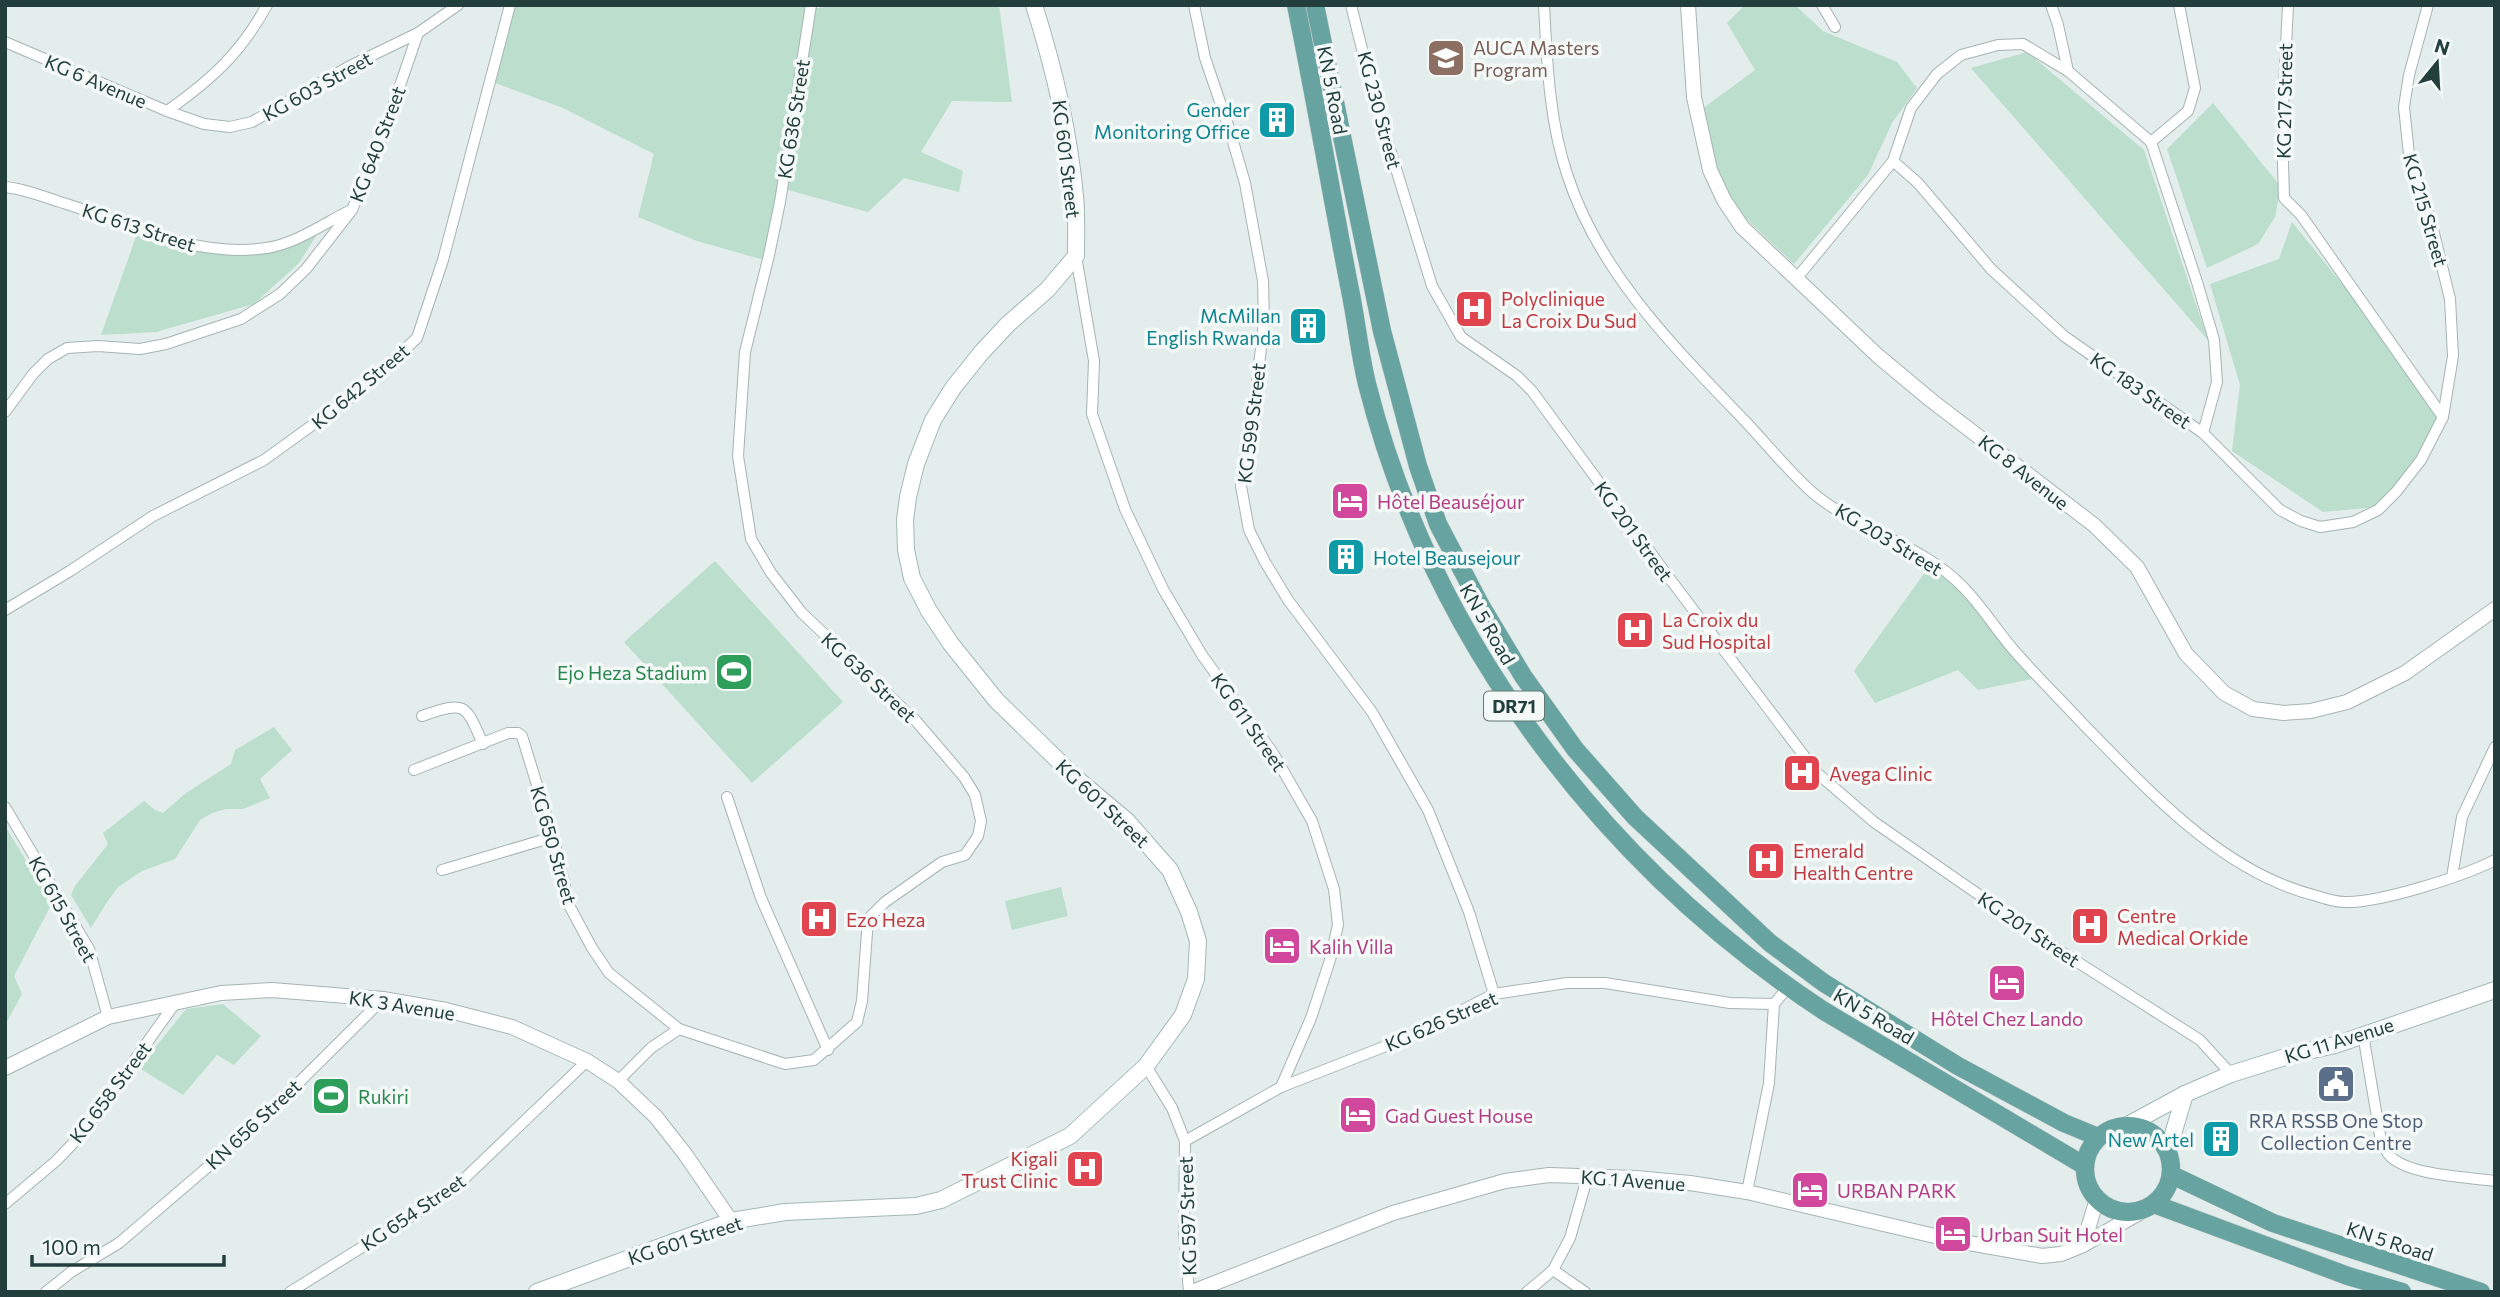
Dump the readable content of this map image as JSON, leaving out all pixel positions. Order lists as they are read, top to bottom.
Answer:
{
  "streets": {
    "main road": [
      "KN 5 Road",
      "KG 601 Street",
      "DR71",
      "KG 11 Avenue"
    ],
    "street": [
      "KG 6 Avenue",
      "KG 603 Street",
      "KG 217 Street",
      "KG 230 Street",
      "KG 636 Street",
      "KG 640 Street",
      "KG 215 Street",
      "KG 613 Street",
      "KG 642 Street",
      "KG 183 Street",
      "KG 599 Street",
      "KG 8 Avenue",
      "KG 201 Street",
      "KG 203 Street",
      "KG 611 Street",
      "KG 650 Street",
      "KG 615 Street",
      "KK 3 Avenue",
      "KG 626 Street",
      "KG 658 Street",
      "KN 656 Street",
      "KG 1 Avenue",
      "KG 654 Street",
      "KG 597 Street"
    ]
  },
  "crossings": [
    ["KG 6 Avenue", "KG 603 Street"],
    ["KG 603 Street", "KG 640 Street"],
    ["KN 5 Road", "KG 11 Avenue"],
    ["KN 5 Road", "KG 1 Avenue"],
    ["KG 217 Street", "KG 215 Street"],
    ["KG 230 Street", "KG 201 Street"],
    ["KG 636 Street", "KG 650 Street"],
    ["KG 640 Street", "KG 613 Street"],
    ["KG 601 Street", "KG 611 Street"],
    ["KG 601 Street", "KK 3 Avenue"],
    ["KG 601 Street", "KG 597 Street"],
    ["KG 215 Street", "KG 183 Street"],
    ["KG 599 Street", "KG 626 Street"],
    ["KG 201 Street", "KG 11 Avenue"],
    ["KG 611 Street", "KG 626 Street"],
    ["KG 615 Street", "KK 3 Avenue"],
    ["KK 3 Avenue", "KG 658 Street"],
    ["KK 3 Avenue", "KN 656 Street"],
    ["KK 3 Avenue", "KG 654 Street"],
    ["KG 11 Avenue", "KG 1 Avenue"],
    ["KG 1 Avenue", "KG 597 Street"]
  ],
  "places": {
    "school or university": ["AUCA Masters Program"],
    "building": [
      "Gender Monitoring Office",
      "McMillan English Rwanda",
      "Hotel Beausejour",
      "New Artel"
    ],
    "hospital": [
      "Polyclinique La Croix Du Sud",
      "La Croix du Sud Hospital",
      "Avega Clinic",
      "Emerald Health Centre",
      "Ezo Heza",
      "Centre Medical Orkide",
      "Kigali Trust Clinic"
    ],
    "hotel": [
      "Hôtel Beauséjour",
      "Kalih Villa",
      "Hôtel Chez Lando",
      "Gad Guest House",
      "URBAN PARK",
      "Urban Suit Hotel"
    ],
    "sports": ["Ejo Heza Stadium", "Rukiri"],
    "public building": ["RRA RSSB One Stop Collection Centre"]
  },
  "scale_bar": "100 m",
  "north": "top"
}
